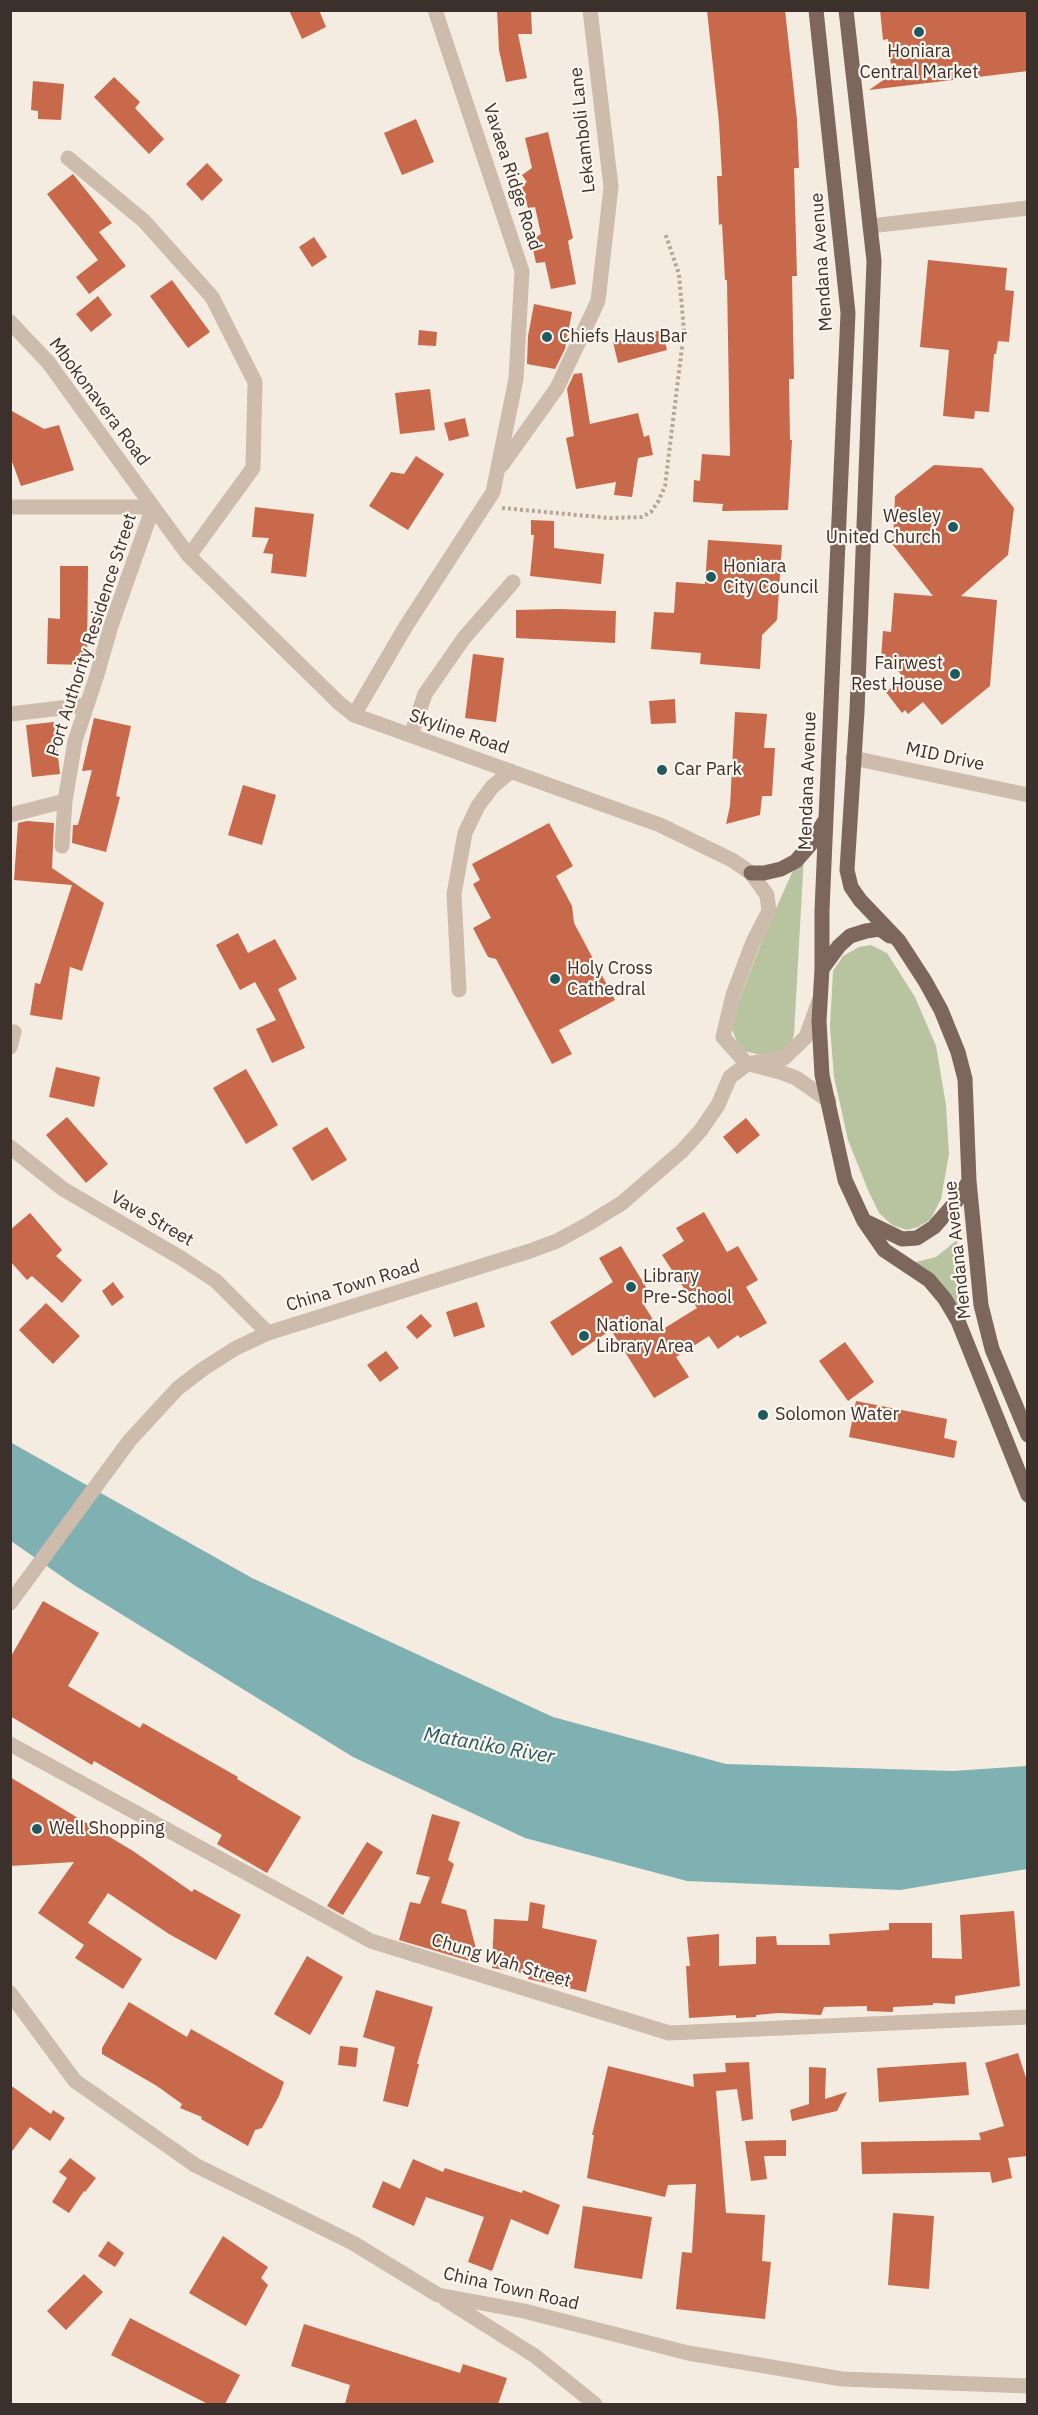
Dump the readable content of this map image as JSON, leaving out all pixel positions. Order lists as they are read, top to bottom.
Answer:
{
  "streets": {
    "main road": ["Mendana Avenue"],
    "street": [
      "Lekamboli Lane",
      "Vavaea Ridge Road",
      "Mbokonavera Road",
      "Port Authority Residence Street",
      "Skyline Road",
      "MID Drive",
      "Vave Street",
      "China Town Road",
      "Chung Wah Street"
    ]
  },
  "crossings": [
    ["Lekamboli Lane", "Vavaea Ridge Road"],
    ["Vavaea Ridge Road", "Skyline Road"],
    ["Mendana Avenue", "MID Drive"],
    ["Mbokonavera Road", "Port Authority Residence Street"],
    ["Mbokonavera Road", "Skyline Road"],
    ["Port Authority Residence Street", "Skyline Road"],
    ["Skyline Road", "China Town Road"],
    ["Vave Street", "China Town Road"]
  ],
  "water": ["Mataniko River"],
  "places": [
    "Honiara Central Market",
    "Chiefs Haus Bar",
    "Wesley United Church",
    "Honiara City Council",
    "Fairwest Rest House",
    "Car Park",
    "Holy Cross Cathedral",
    "Library Pre-School",
    "National Library Area",
    "Solomon Water",
    "Well Shopping"
  ]
}
